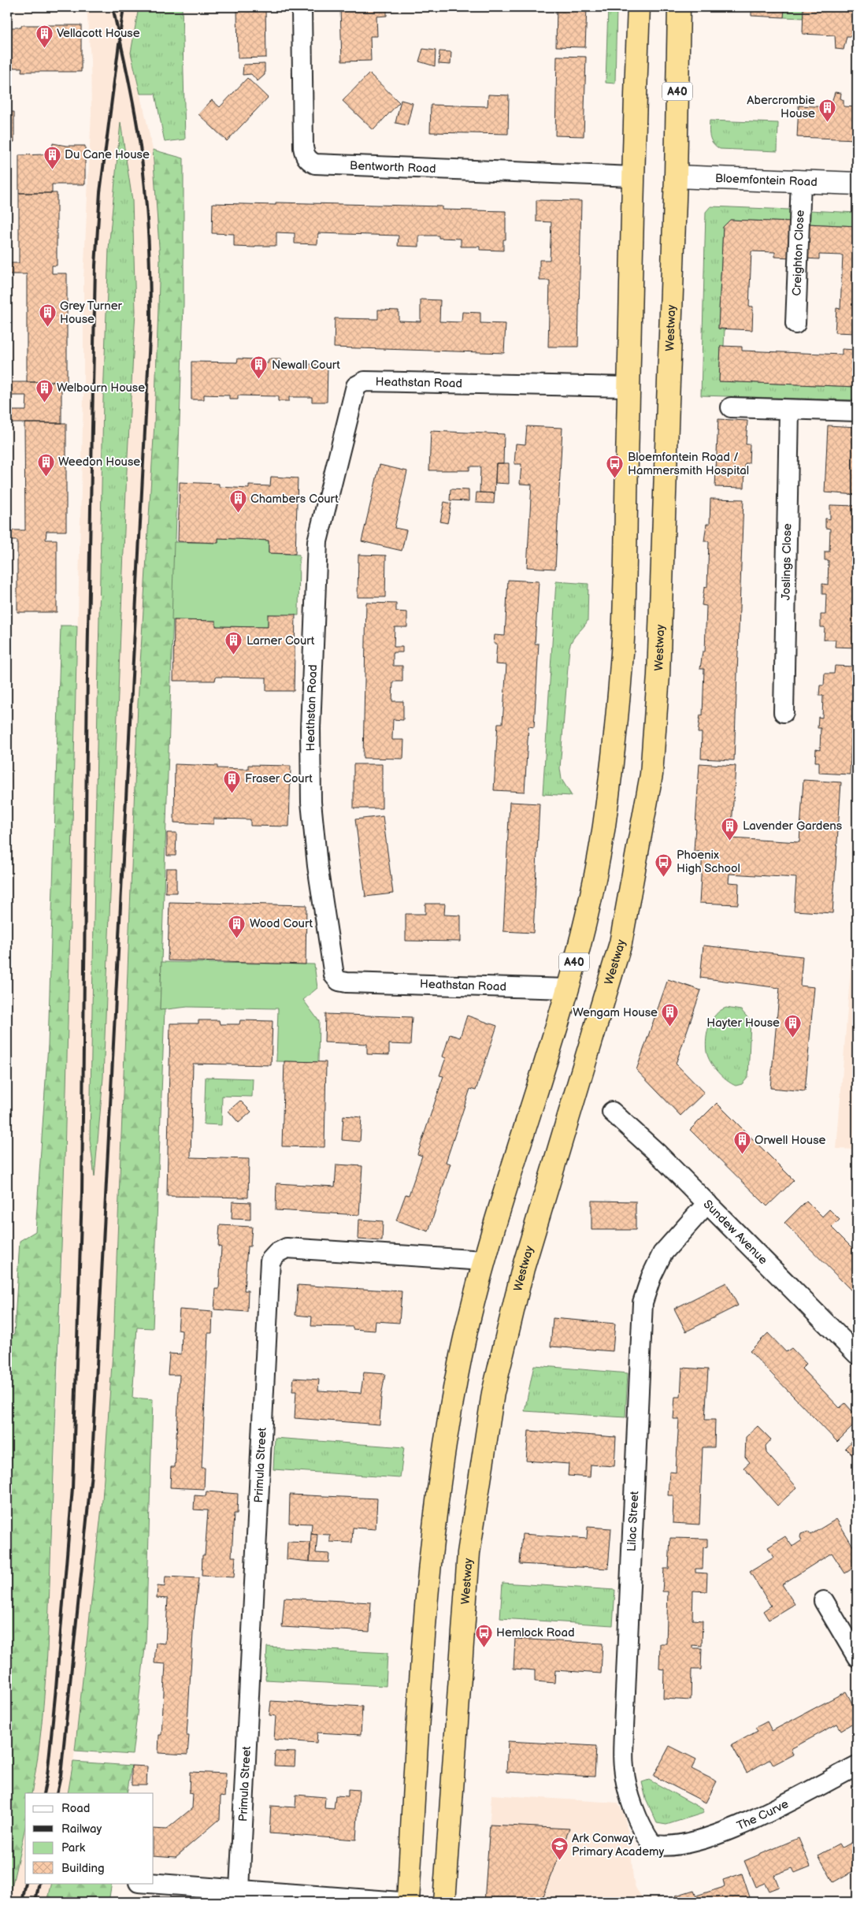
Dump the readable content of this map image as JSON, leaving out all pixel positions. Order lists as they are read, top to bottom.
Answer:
{
  "streets": {
    "highway": ["A40", "Westway"],
    "street": [
      "Bentworth Road",
      "Bloemfontein Road",
      "Creighton Close",
      "Heathstan Road",
      "Joslings Close",
      "Sundew Avenue",
      "Primula Street",
      "Lilac Street",
      "The Curve"
    ]
  },
  "crossings": [
    ["A40", "Bentworth Road"],
    ["A40", "Heathstan Road"],
    ["A40", "Primula Street"],
    ["Bloemfontein Road", "Creighton Close"],
    ["Bloemfontein Road", "Westway"],
    ["Sundew Avenue", "Lilac Street"],
    ["Lilac Street", "The Curve"]
  ],
  "places": {
    "building": [
      "Vellacott House",
      "Abercrombie House",
      "Du Cane House",
      "Grey Turner House",
      "Newall Court",
      "Welbourn House",
      "Weedon House",
      "Chambers Court",
      "Larner Court",
      "Fraser Court",
      "Lavender Gardens",
      "Wood Court",
      "Wengam House",
      "Hayter House",
      "Orwell House"
    ],
    "bus stop": ["Bloemfontein Road / Hammersmith Hospital", "Phoenix High School", "Hemlock Road"],
    "school or university": ["Ark Conway Primary Academy"]
  },
  "legend": [
    "Road",
    "Railway",
    "Park",
    "Building"
  ]
}
